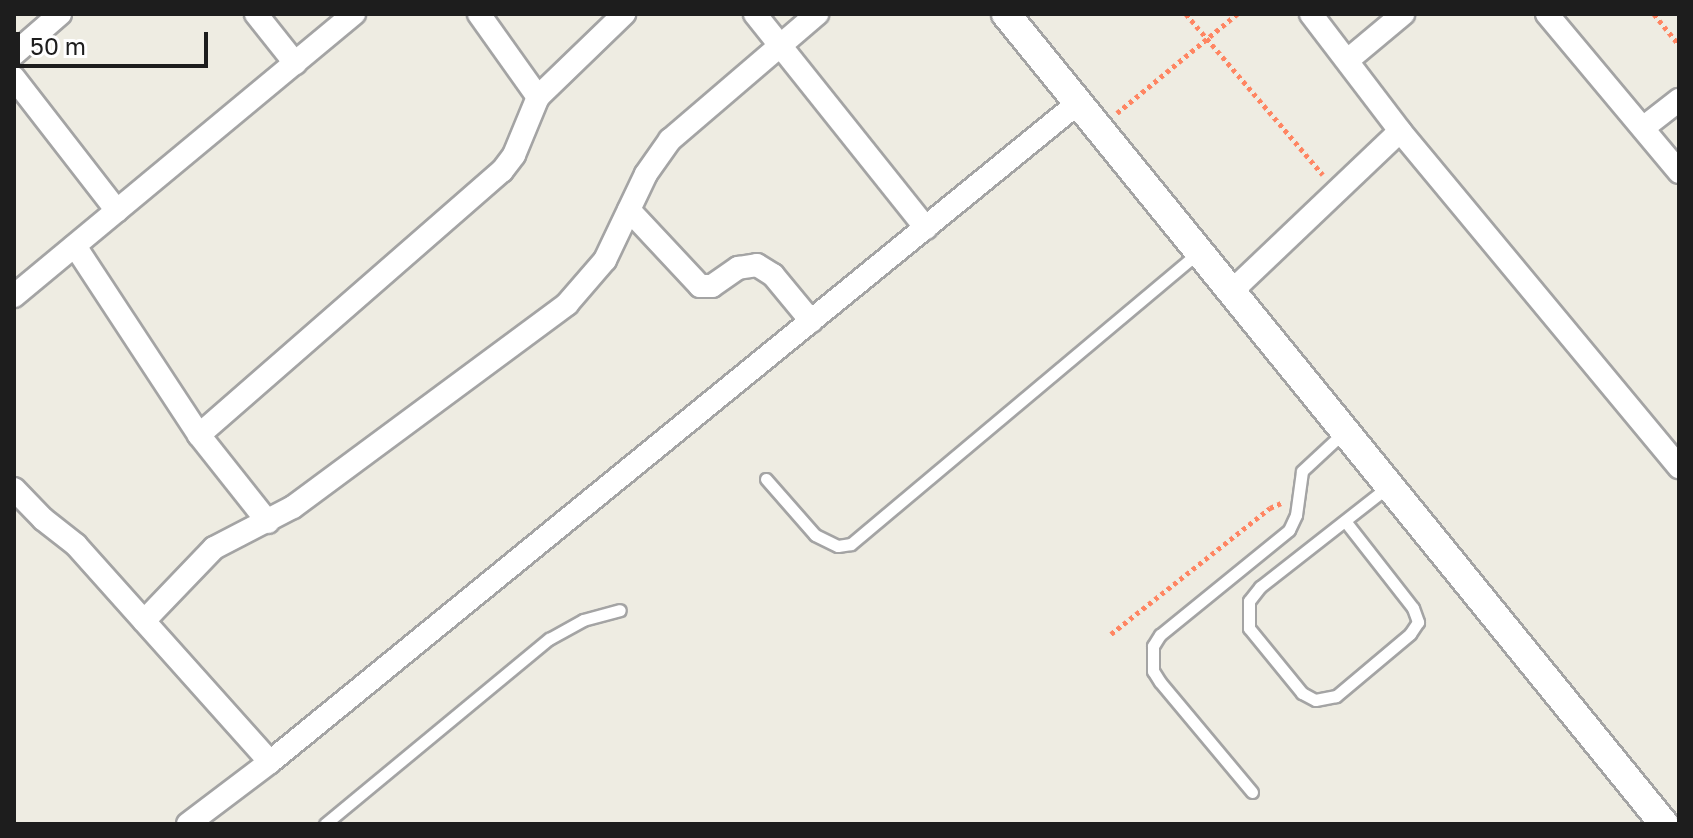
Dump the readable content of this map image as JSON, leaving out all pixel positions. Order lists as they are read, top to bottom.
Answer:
{
  "scale_bar": "50 m"
}
